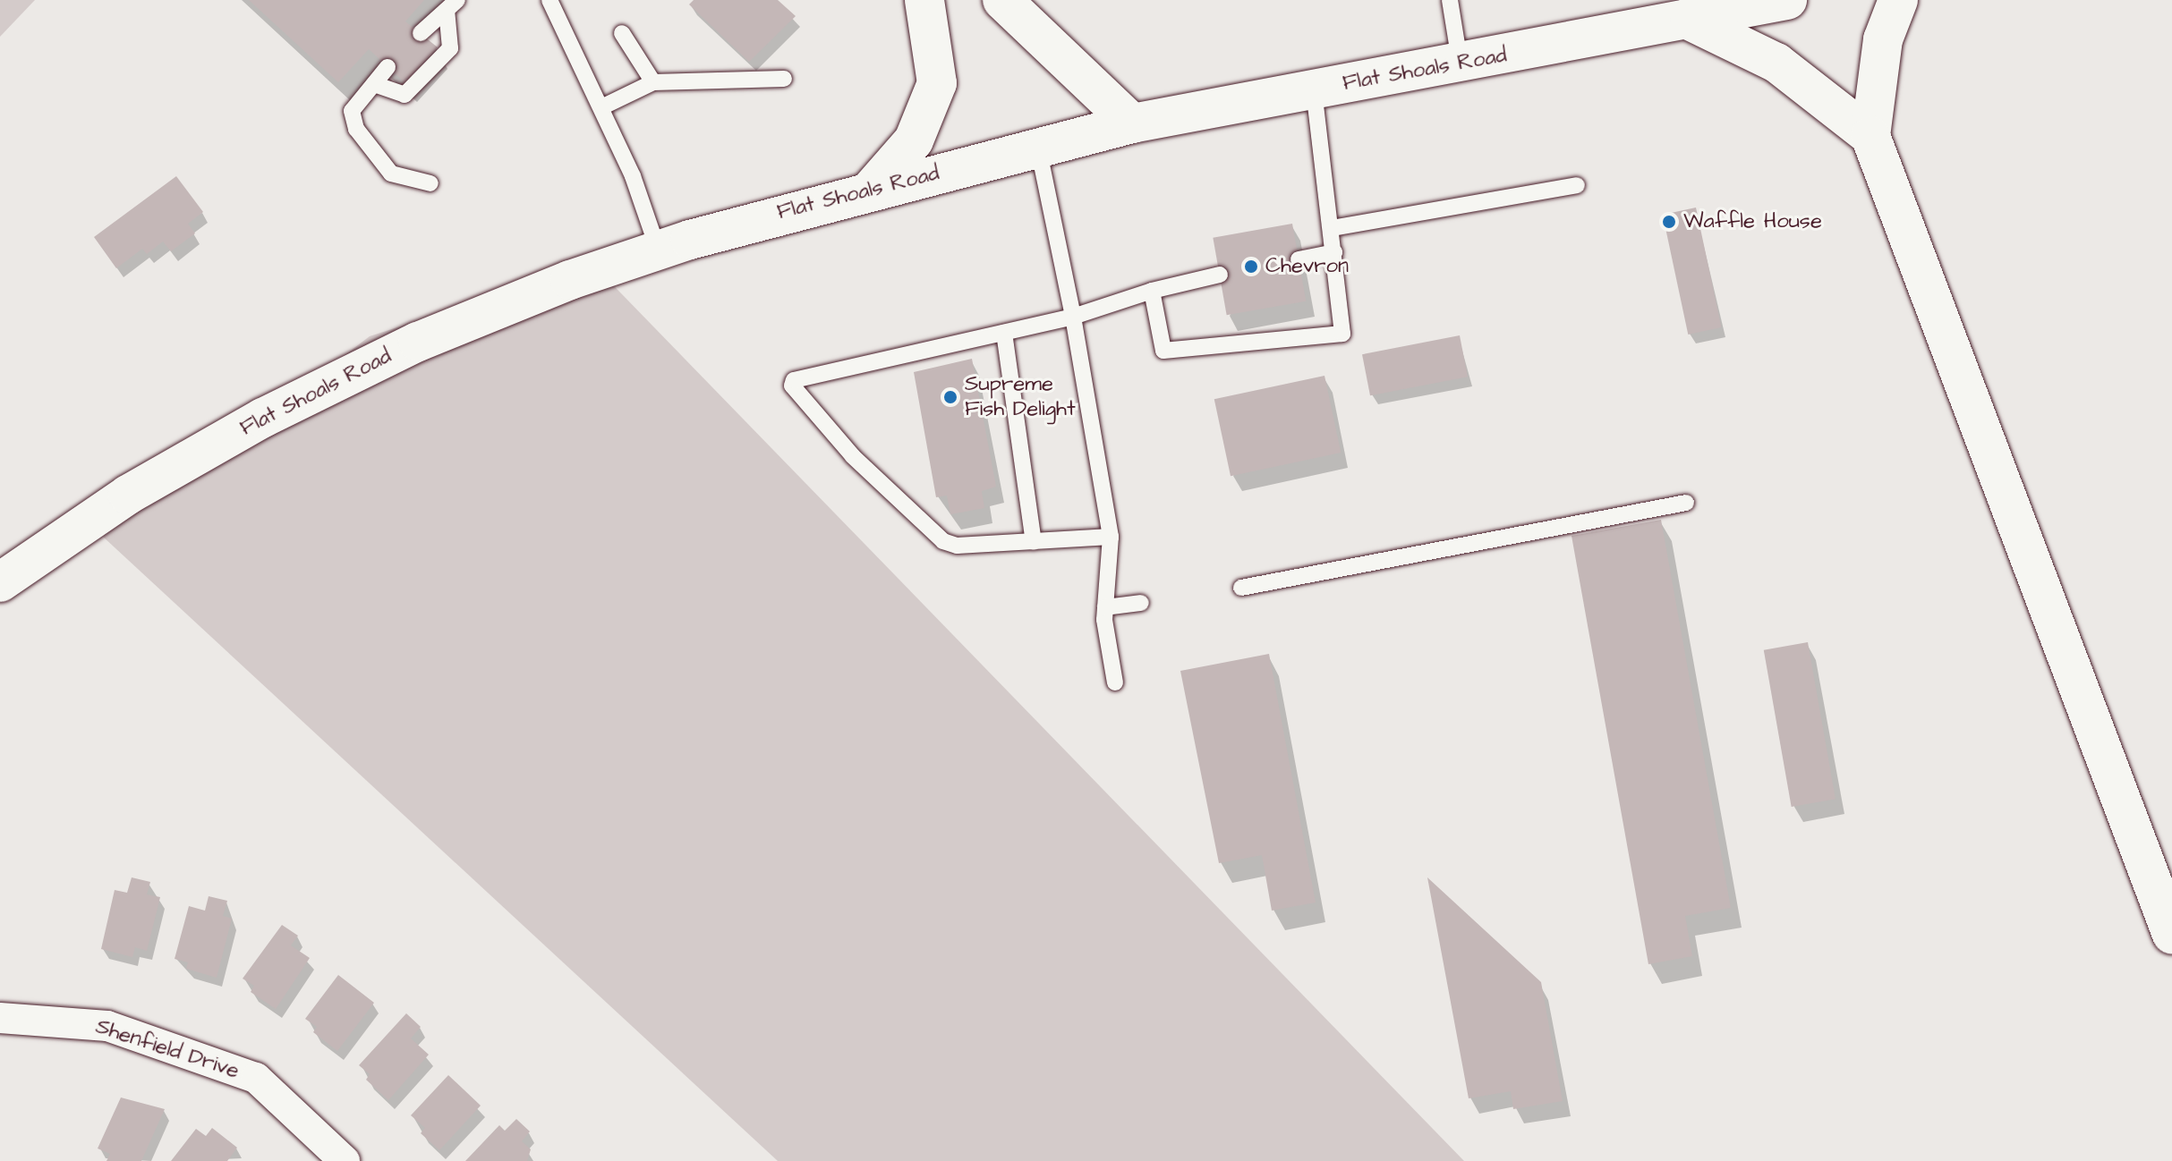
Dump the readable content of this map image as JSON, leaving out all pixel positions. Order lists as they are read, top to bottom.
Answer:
{
  "streets": {
    "main road": ["Flat Shoals Road"],
    "street": ["Shenfield Drive"]
  },
  "places": ["Waffle House", "Chevron", "Supreme Fish Delight"]
}
